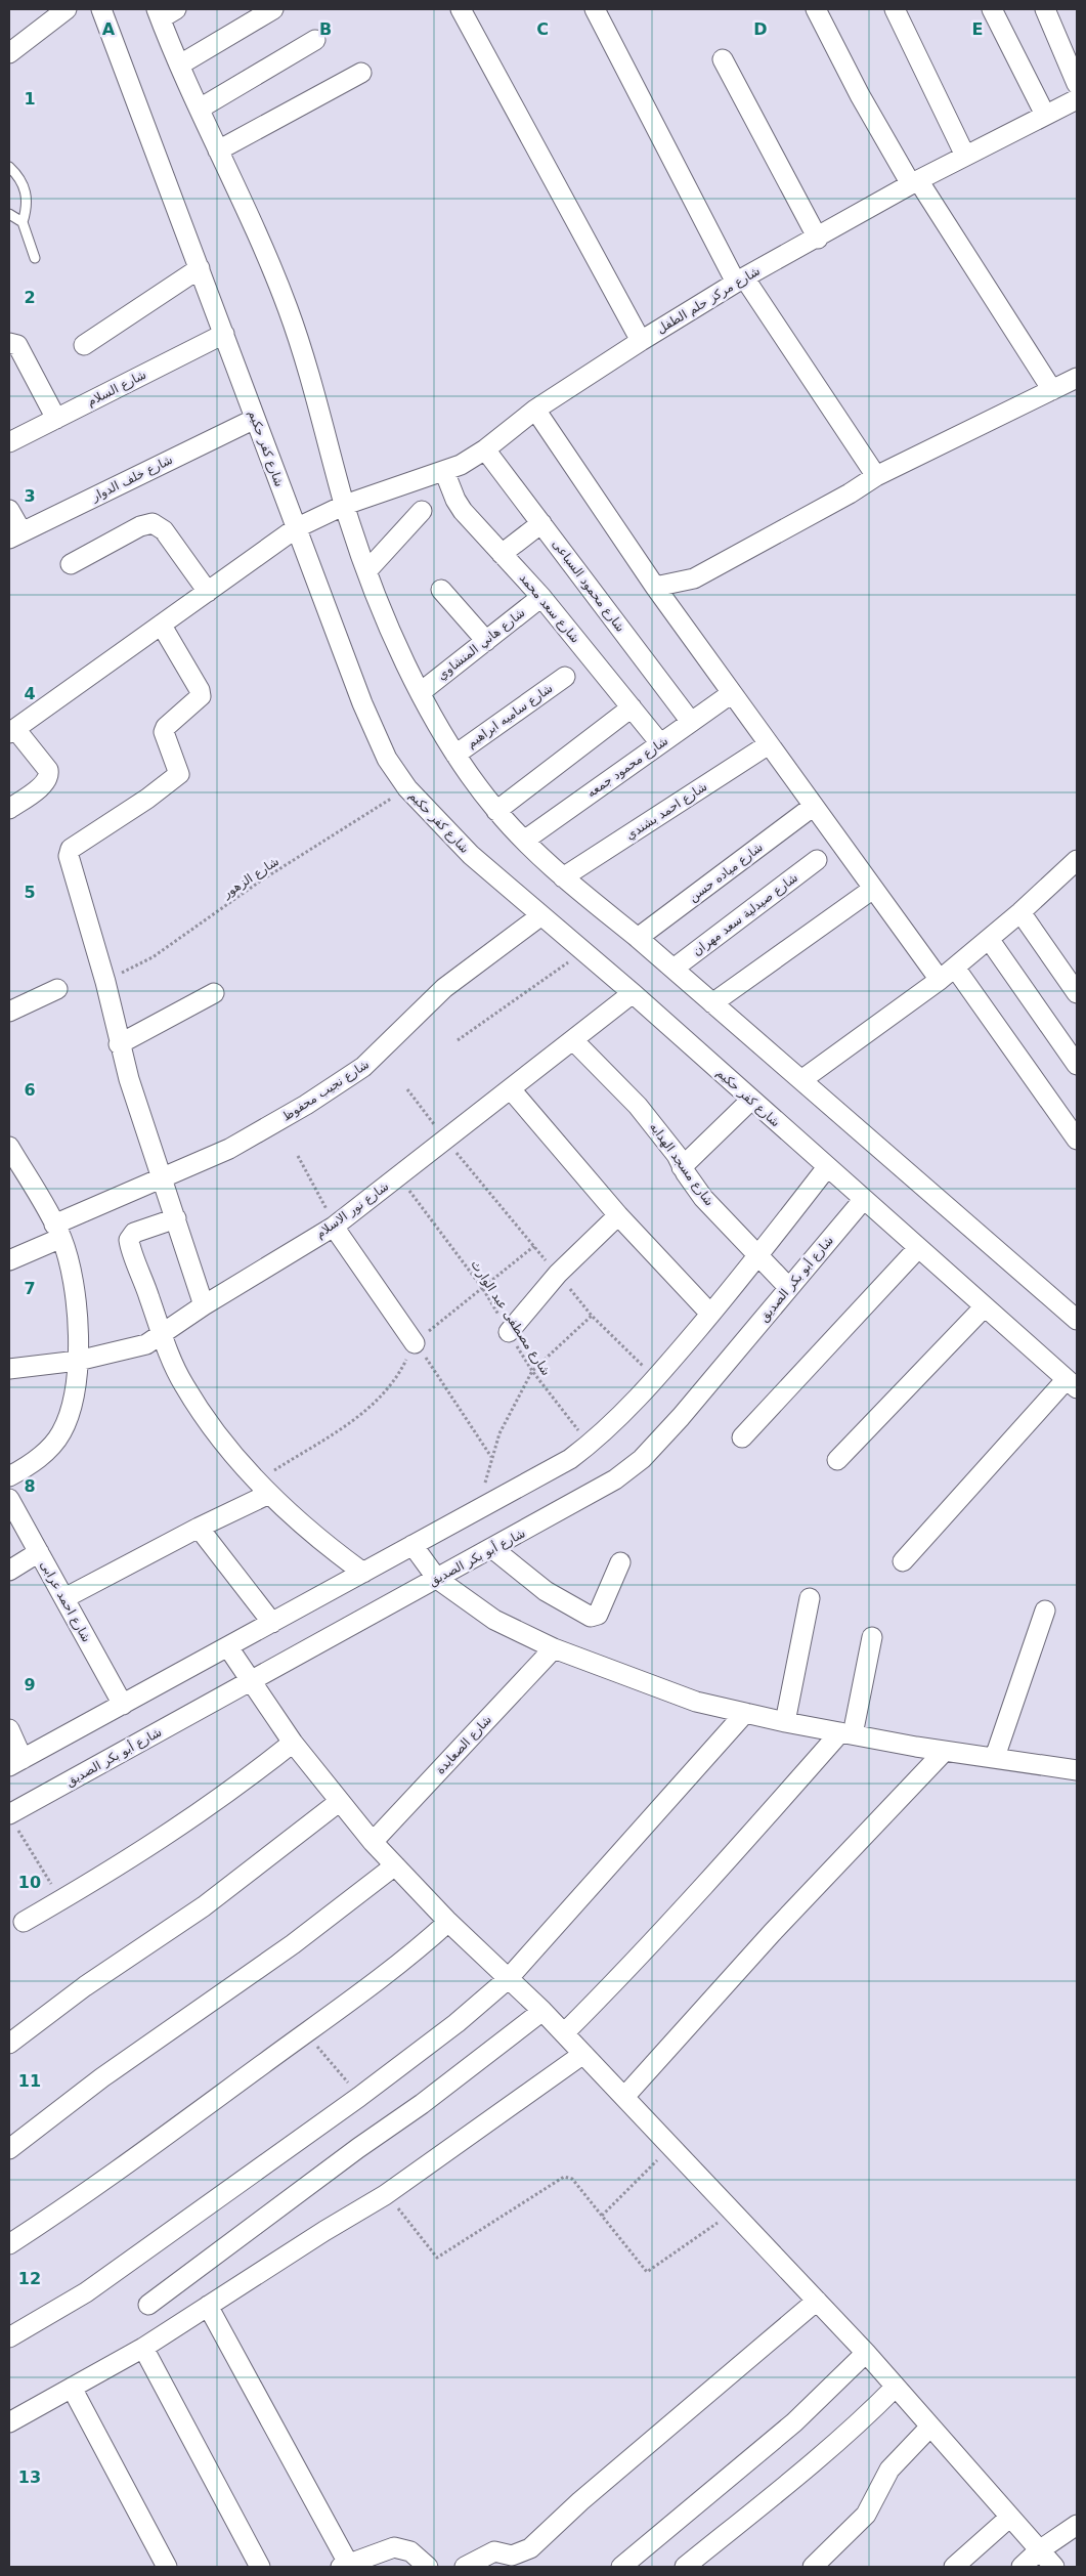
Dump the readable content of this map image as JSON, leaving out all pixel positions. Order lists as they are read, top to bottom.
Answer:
{
  "streets": {
    "street": [
      "شارع مركز حلم الطفل",
      "شارع السلام",
      "شارع كفر حكيم",
      "شارع خلف الدوار",
      "شارع محمود السباعى",
      "شارع سعد محمد",
      "شارع هاني المنشاوي",
      "شارع ساميه ابراهيم",
      "شارع محمود جمعه",
      "شارع احمد بشندي",
      "شارع مياده حسن",
      "شارع صيدلية سعد مهران",
      "شارع نجيب محفوظ",
      "شارع مسجد الهدايه",
      "شارع نور الاسلام",
      "شارع أبو بكر الصديق",
      "شارع احمد عرابى",
      "شارع الصعايدة"
    ],
    "path": ["شارع الزهور", "شارع مصطفى عبد الوارث"]
  },
  "crossings": [
    ["شارع مركز حلم الطفل", "شارع كفر حكيم"],
    ["شارع مركز حلم الطفل", "شارع محمود السباعى"],
    ["شارع مركز حلم الطفل", "شارع سعد محمد"],
    ["شارع السلام", "شارع كفر حكيم"],
    ["شارع كفر حكيم", "شارع خلف الدوار"],
    ["شارع كفر حكيم", "شارع الزهور"],
    ["شارع كفر حكيم", "شارع نجيب محفوظ"],
    ["شارع كفر حكيم", "شارع نور الاسلام"],
    ["شارع كفر حكيم", "شارع أبو بكر الصديق"],
    ["شارع محمود السباعى", "شارع محمود جمعه"],
    ["شارع سعد محمد", "شارع هاني المنشاوي"],
    ["شارع سعد محمد", "شارع محمود جمعه"],
    ["شارع مسجد الهدايه", "شارع نور الاسلام"],
    ["شارع مسجد الهدايه", "شارع أبو بكر الصديق"],
    ["شارع نور الاسلام", "شارع مصطفى عبد الوارث"]
  ],
  "grid": {
    "columns": [
      "A",
      "B",
      "C",
      "D",
      "E"
    ],
    "rows": [
      "1",
      "2",
      "3",
      "4",
      "5",
      "6",
      "7",
      "8",
      "9",
      "10",
      "11",
      "12",
      "13"
    ]
  }
}
